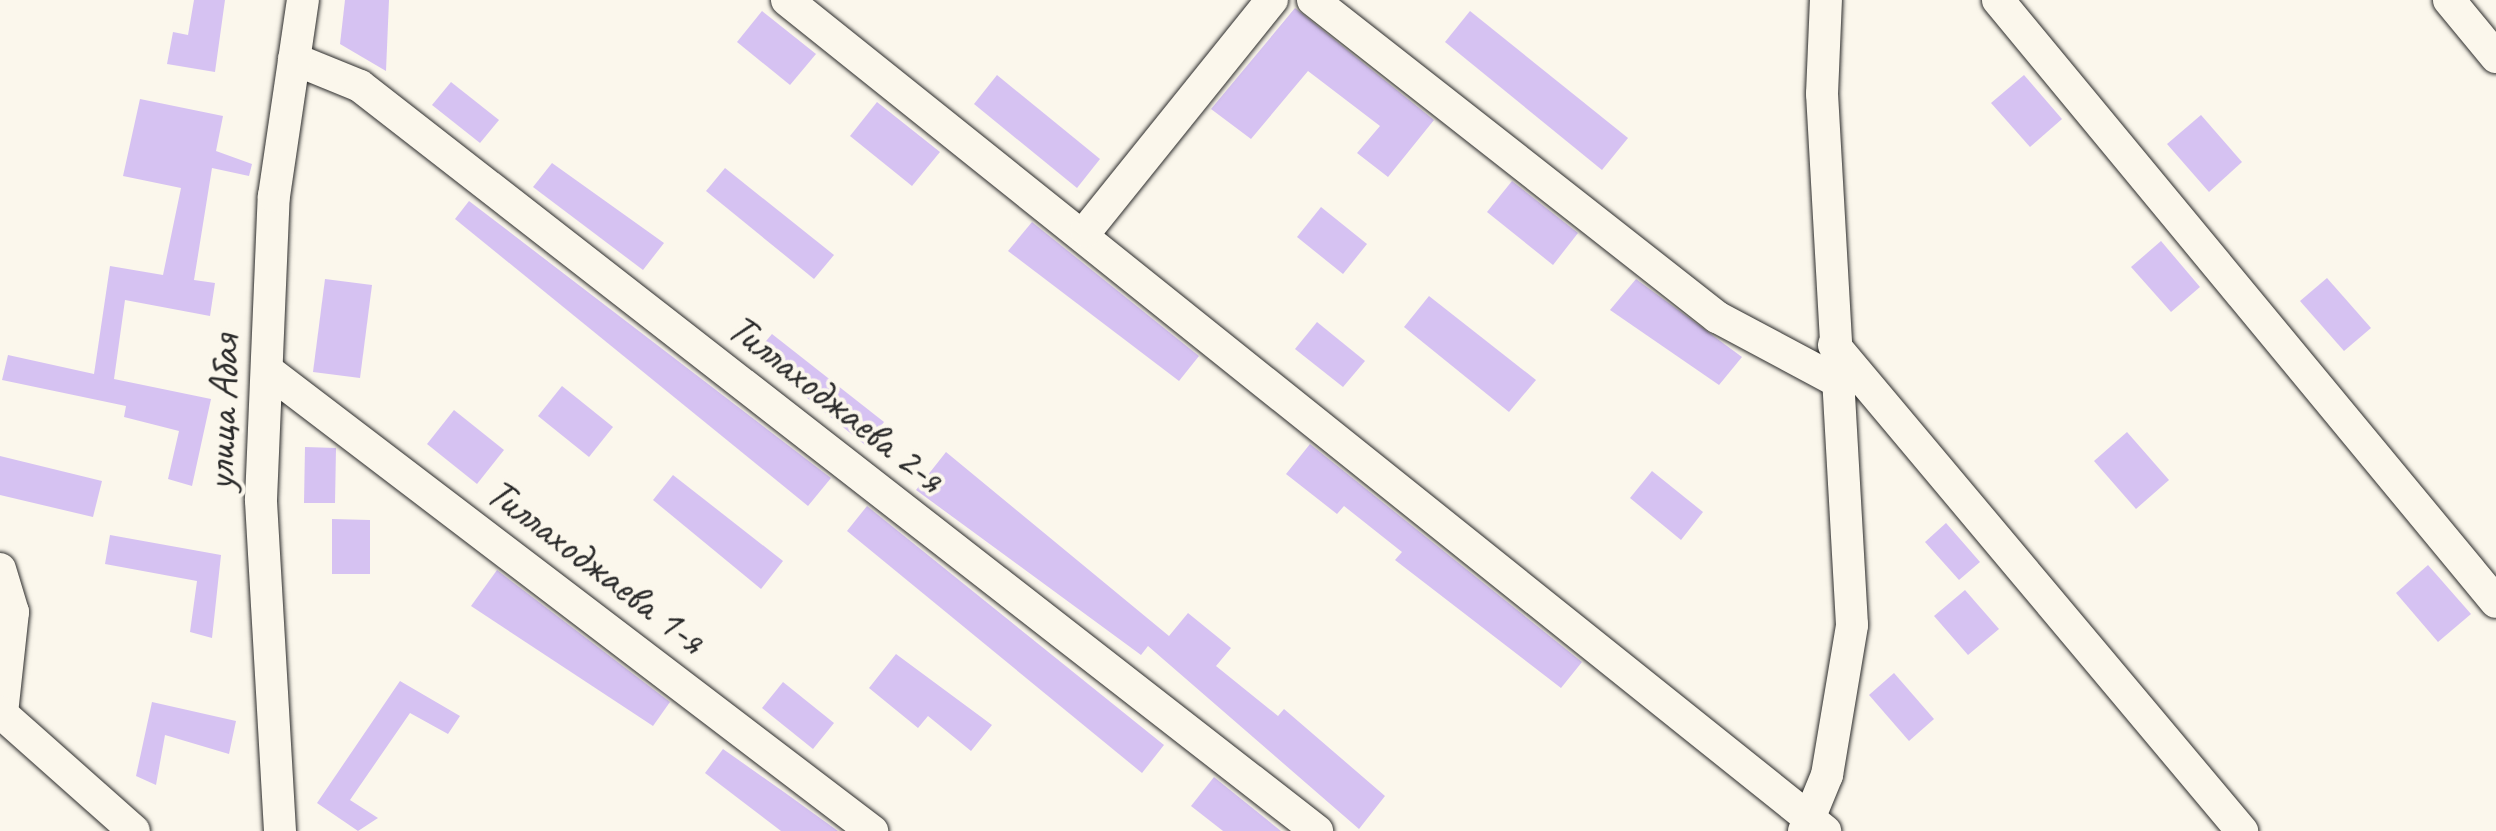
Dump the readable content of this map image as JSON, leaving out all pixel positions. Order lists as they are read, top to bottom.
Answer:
{
  "streets": {
    "street": ["Тиллаходжаева 2-я", "улица Абая", "Тиллаходжаева 1-я"]
  },
  "crossings": [
    ["Тиллаходжаева 2-я", "улица Абая"],
    ["улица Абая", "Тиллаходжаева 1-я"]
  ]
}
